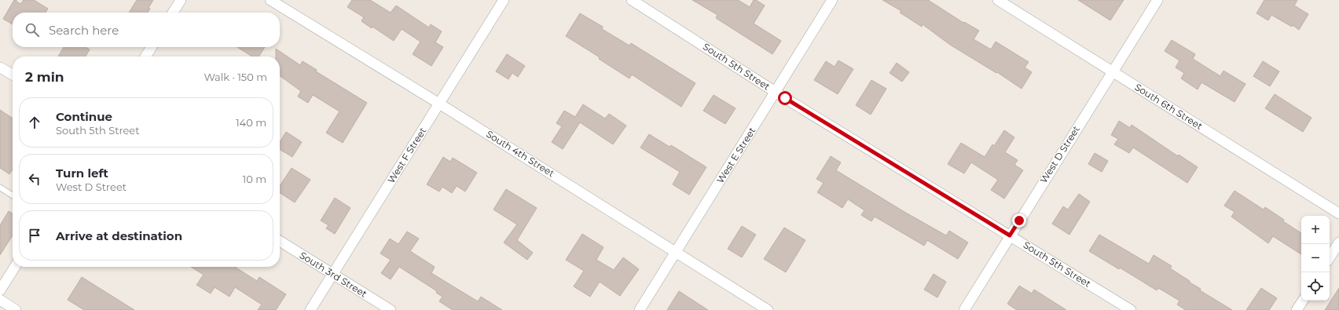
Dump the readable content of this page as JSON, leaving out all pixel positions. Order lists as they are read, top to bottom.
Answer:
{
  "streets": {
    "street": [
      "South 5th Street",
      "South 6th Street",
      "South 4th Street",
      "West D Street",
      "West F Street",
      "West E Street",
      "South 3rd Street"
    ]
  },
  "crossings": [
    ["South 5th Street", "West D Street"],
    ["South 5th Street", "West E Street"],
    ["South 6th Street", "West D Street"],
    ["South 4th Street", "West F Street"],
    ["South 4th Street", "West E Street"],
    ["West F Street", "South 3rd Street"]
  ],
  "page": {
    "search": "Search here",
    "heading": ["2 min", "Walk · 150 m"],
    "list": [
      ["Continue", "South 5th Street", "140 m"],
      ["Turn left", "West D Street", "10 m"],
      "Arrive at destination"
    ],
    "map_buttons": ["+", "−"]
  }
}
